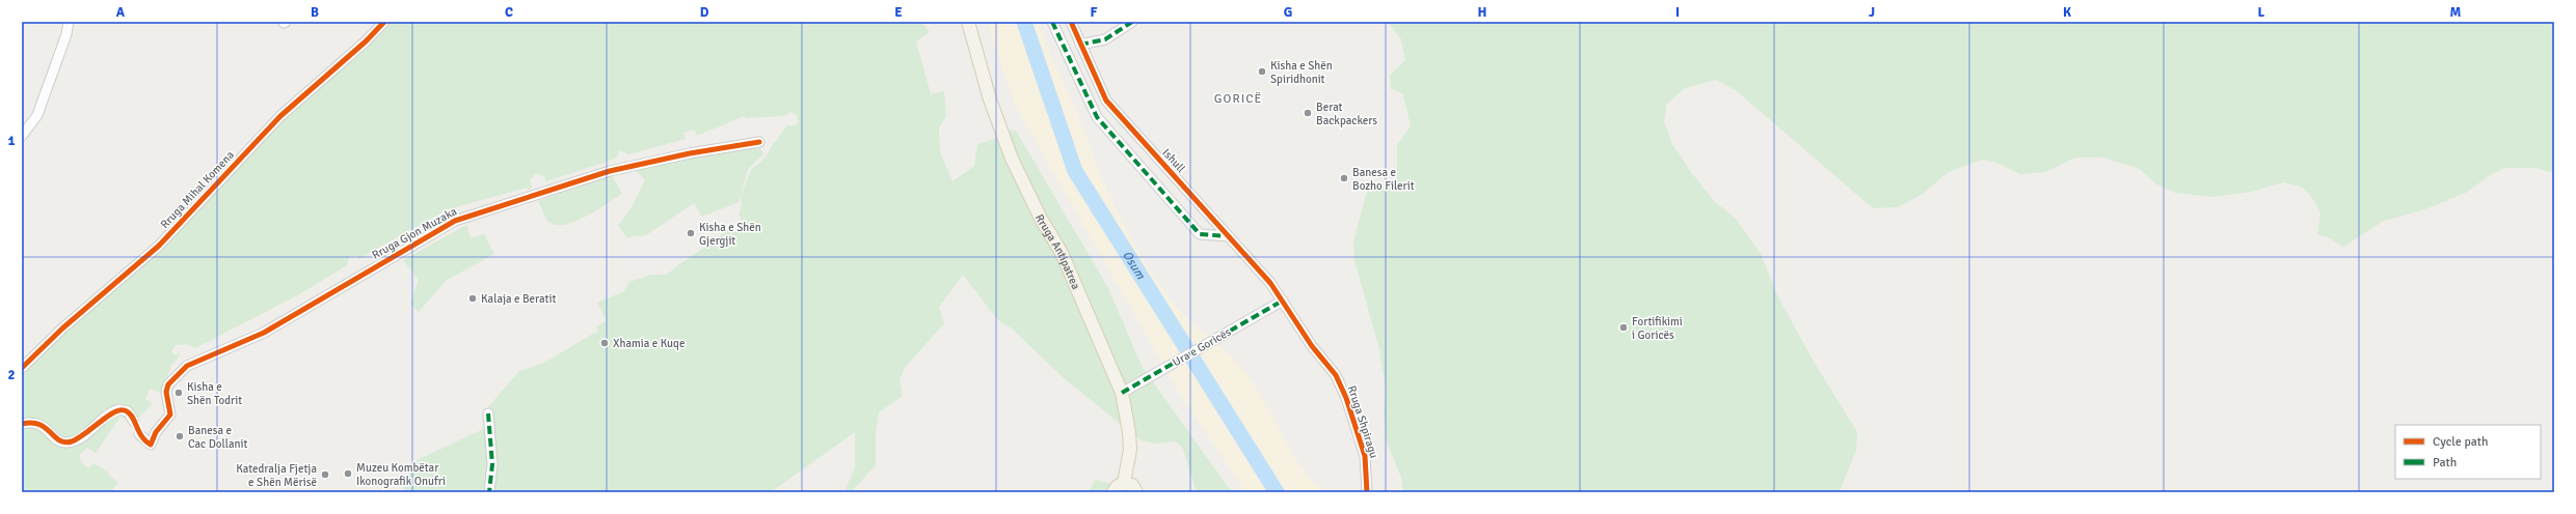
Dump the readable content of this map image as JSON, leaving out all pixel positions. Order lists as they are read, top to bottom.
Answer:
{
  "streets": {
    "main road": ["Rruga Antipatrea"],
    "street": [
      "Ishull",
      "Rruga Mihal Komena",
      "Rruga Gjon Muzaka",
      "Ura e Goricës",
      "Rruga Shpiragu"
    ]
  },
  "crossings": [
    ["Ishull", "Ura e Goricës"],
    ["Ishull", "Rruga Shpiragu"],
    ["Rruga Antipatrea", "Ura e Goricës"],
    ["Ura e Goricës", "Rruga Shpiragu"]
  ],
  "districts": ["GORICË"],
  "water": ["Osum"],
  "places": [
    "Kisha e Shën Spiridhonit",
    "Berat Backpackers",
    "Banesa e Bozho Filerit",
    "Kisha e Shën Gjergjit",
    "Kalaja e Beratit",
    "Fortifikimi i Goricës",
    "Xhamia e Kuqe",
    "Kisha e Shën Todrit",
    "Banesa e Cac Dollanit",
    "Muzeu Kombëtar Ikonografik Onufri",
    "Katedralja Fjetja e Shën Mërisë"
  ],
  "legend": ["Cycle path", "Path"],
  "grid": {
    "columns": [
      "A",
      "B",
      "C",
      "D",
      "E",
      "F",
      "G",
      "H",
      "I",
      "J",
      "K",
      "L",
      "M"
    ],
    "rows": ["1", "2"]
  }
}
